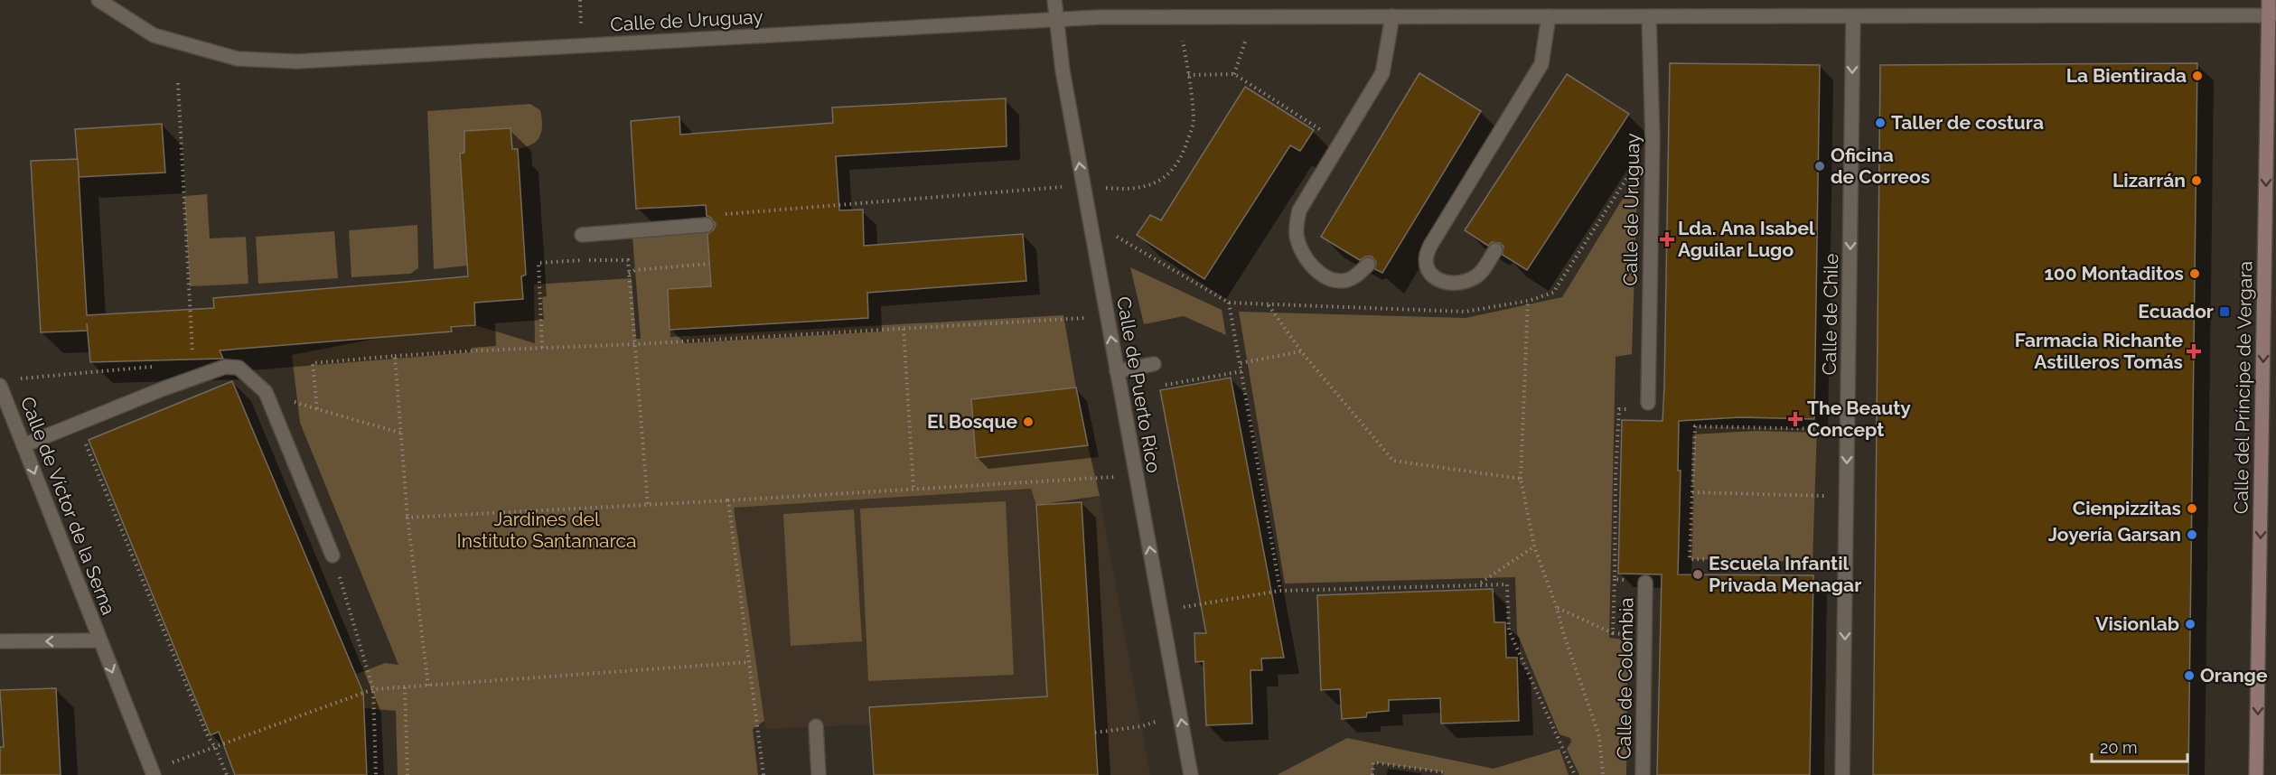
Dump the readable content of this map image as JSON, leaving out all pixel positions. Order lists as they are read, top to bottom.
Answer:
{
  "streets": {
    "main road": ["Calle del Príncipe de Vergara"],
    "street": [
      "Calle de Uruguay",
      "Calle de Chile",
      "Calle de Puerto Rico",
      "Calle de Víctor de la Serna",
      "Calle de Colombia"
    ]
  },
  "crossings": [
    ["Calle de Uruguay", "Calle de Chile"],
    ["Calle de Uruguay", "Calle de Puerto Rico"],
    ["Calle de Uruguay", "Calle del Príncipe de Vergara"]
  ],
  "one_way": ["Calle de Chile", "Calle de Puerto Rico", "Calle del Príncipe de Vergara"],
  "parks": ["Jardines del Instituto Santamarca"],
  "places": {
    "other": [
      "La Bientirada",
      "Taller de costura",
      "Oficina de Correos",
      "Lizarrán",
      "100 Montaditos",
      "El Bosque",
      "Cienpizzitas",
      "Joyería Garsan",
      "Escuela Infantil Privada Menagar",
      "Visionlab",
      "Orange"
    ],
    "health": ["Lda. Ana Isabel Aguilar Lugo", "Farmacia Richante Astilleros Tomás", "The Beauty Concept"],
    "transit": ["Ecuador"]
  },
  "scale_bar": "20 m"
}
